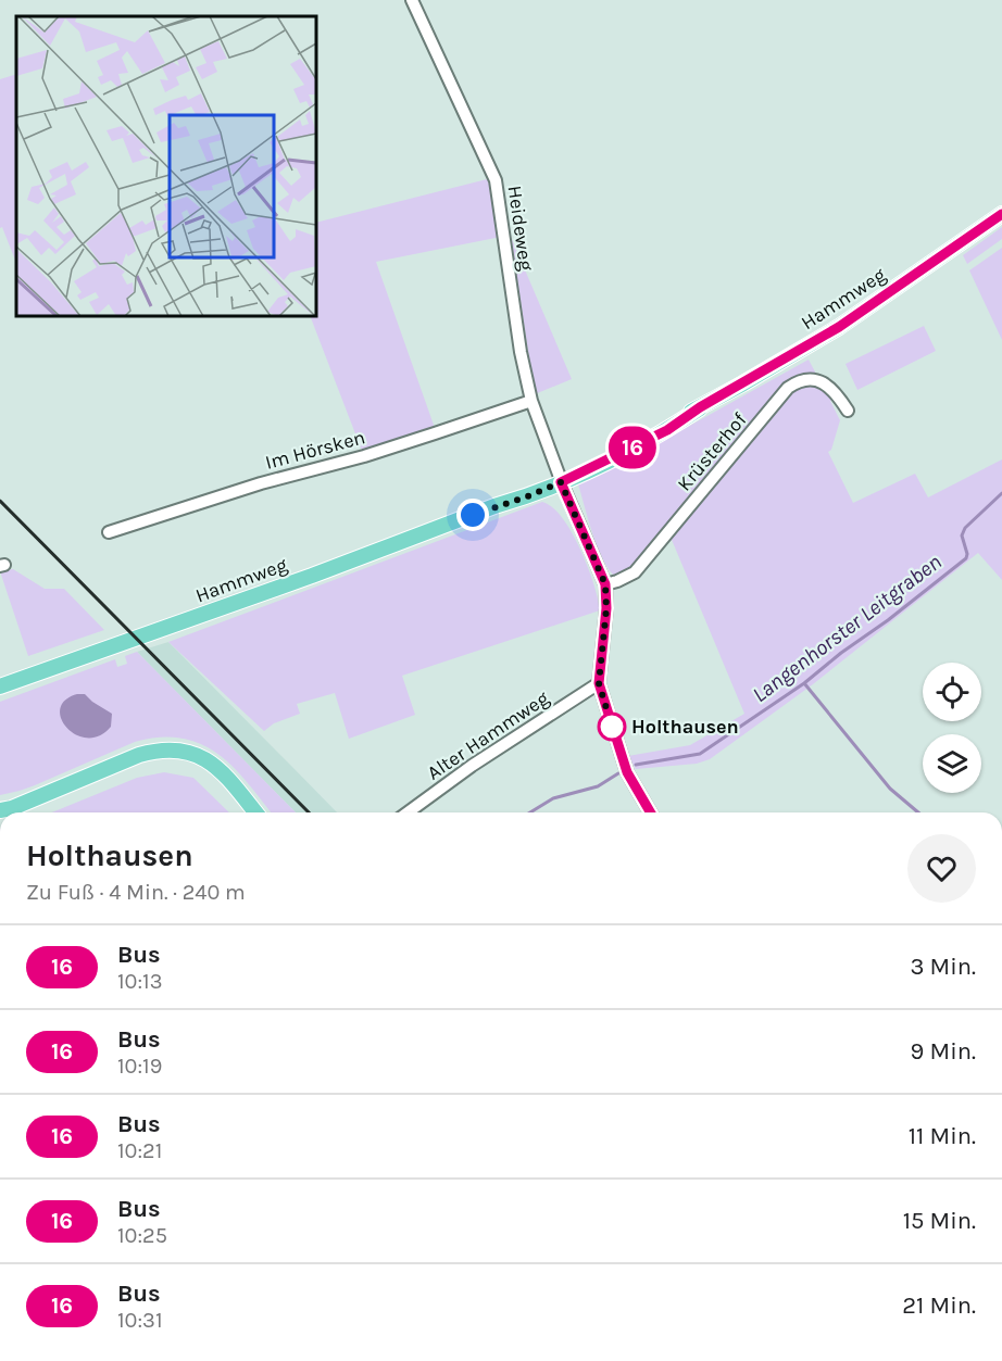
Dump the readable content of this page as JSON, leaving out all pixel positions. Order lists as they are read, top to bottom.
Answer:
{
  "streets": {
    "main road": ["Hammweg"],
    "street": [
      "Heideweg",
      "Im Hörsken",
      "Krüsterhof",
      "Alter Hammweg"
    ]
  },
  "crossings": [
    ["Heideweg", "Hammweg"],
    ["Heideweg", "Im Hörsken"],
    ["Heideweg", "Krüsterhof"]
  ],
  "water": ["Langenhorster Leitgraben"],
  "places": ["Holthausen"],
  "lines": ["bus line 16"],
  "page": {
    "on_map": "16",
    "heading": ["Holthausen", "Zu Fuß · 4 Min. · 240 m"],
    "list": [
      {
        "mark": "16",
        "name": "Bus",
        "note": "10:13",
        "value": "3 Min."
      },
      {
        "mark": "16",
        "name": "Bus",
        "note": "10:19",
        "value": "9 Min."
      },
      {
        "mark": "16",
        "name": "Bus",
        "note": "10:21",
        "value": "11 Min."
      },
      {
        "mark": "16",
        "name": "Bus",
        "note": "10:25",
        "value": "15 Min."
      },
      {
        "mark": "16",
        "name": "Bus",
        "note": "10:31",
        "value": "21 Min."
      }
    ]
  }
}
